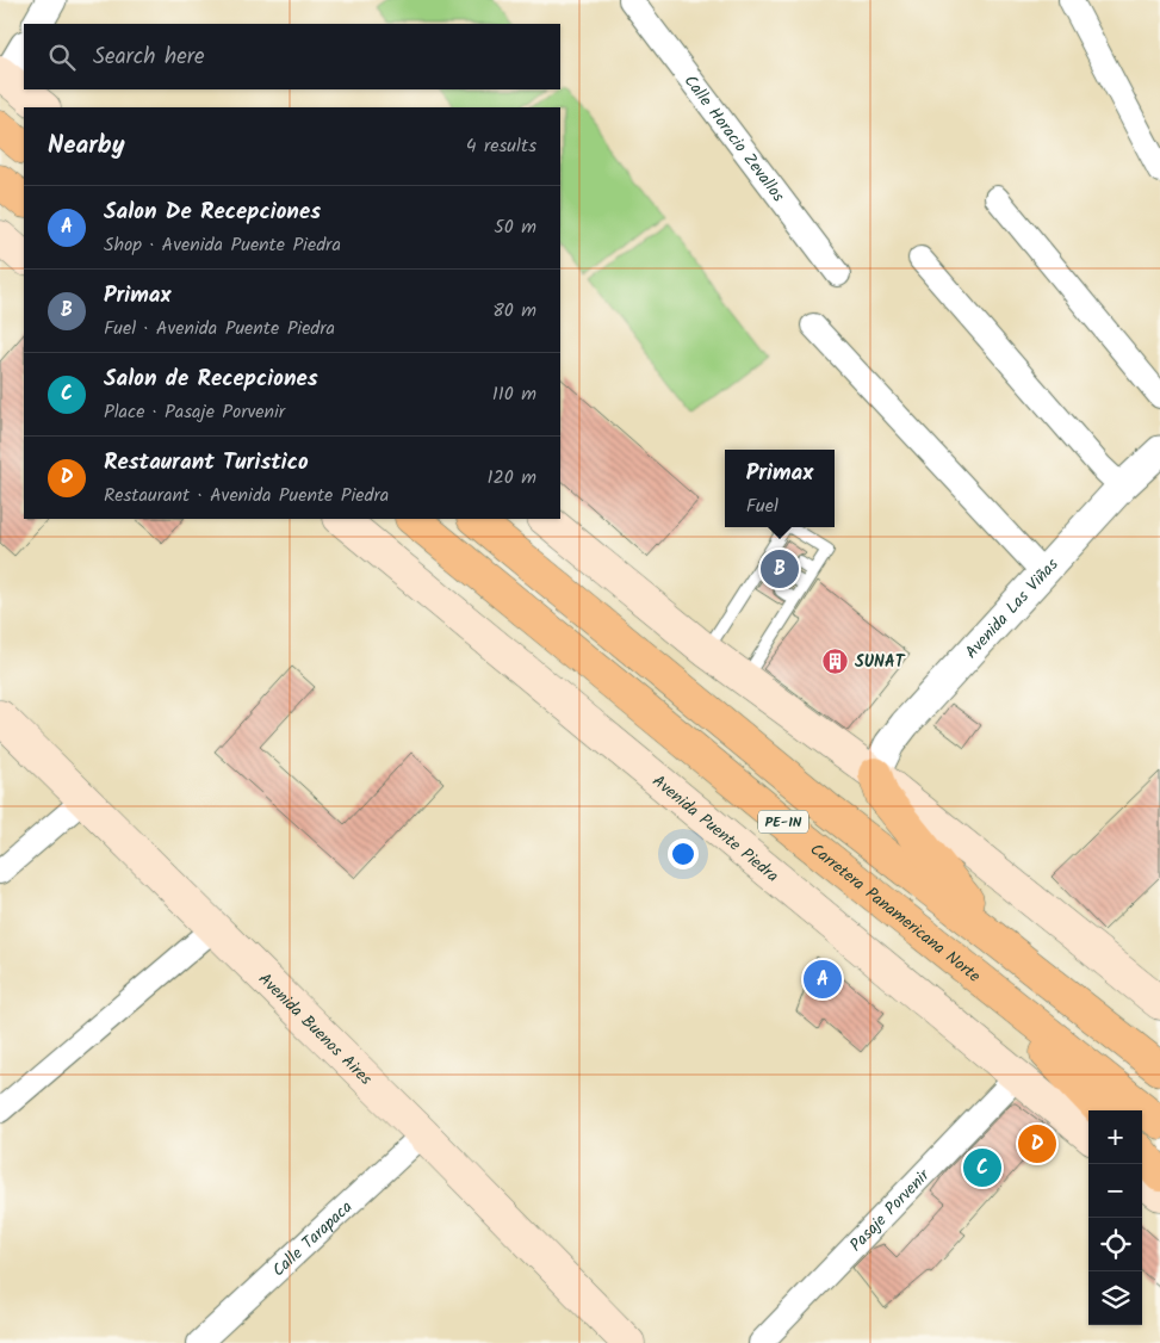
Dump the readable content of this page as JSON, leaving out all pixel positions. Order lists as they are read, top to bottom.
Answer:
{
  "streets": {
    "highway": ["PE-1N", "Carretera Panamericana Norte"],
    "main road": ["Avenida Puente Piedra", "Avenida Buenos Aires"],
    "street": [
      "Calle Horacio Zevallos",
      "Avenida Las Viñas",
      "Pasaje Porvenir",
      "Calle Tarapaca"
    ]
  },
  "crossings": [
    ["Avenida Puente Piedra", "Pasaje Porvenir"],
    ["Avenida Buenos Aires", "Calle Tarapaca"]
  ],
  "places": {
    "building": ["SUNAT"]
  },
  "page": {
    "search": "Search here",
    "heading": ["Nearby", "4 results"],
    "list": [
      {
        "mark": "A",
        "name": "Salon De Recepciones",
        "note": "Shop · Avenida Puente Piedra",
        "value": "50 m"
      },
      {
        "mark": "B",
        "name": "Primax",
        "note": "Fuel · Avenida Puente Piedra",
        "value": "80 m"
      },
      {
        "mark": "C",
        "name": "Salon de Recepciones",
        "note": "Place · Pasaje Porvenir",
        "value": "110 m"
      },
      {
        "mark": "D",
        "name": "Restaurant Turistico",
        "note": "Restaurant · Avenida Puente Piedra",
        "value": "120 m"
      }
    ],
    "popup": ["Primax", "Fuel"],
    "pins": [
      "B",
      "A",
      "D",
      "C"
    ],
    "map_buttons": ["+", "−"]
  }
}
